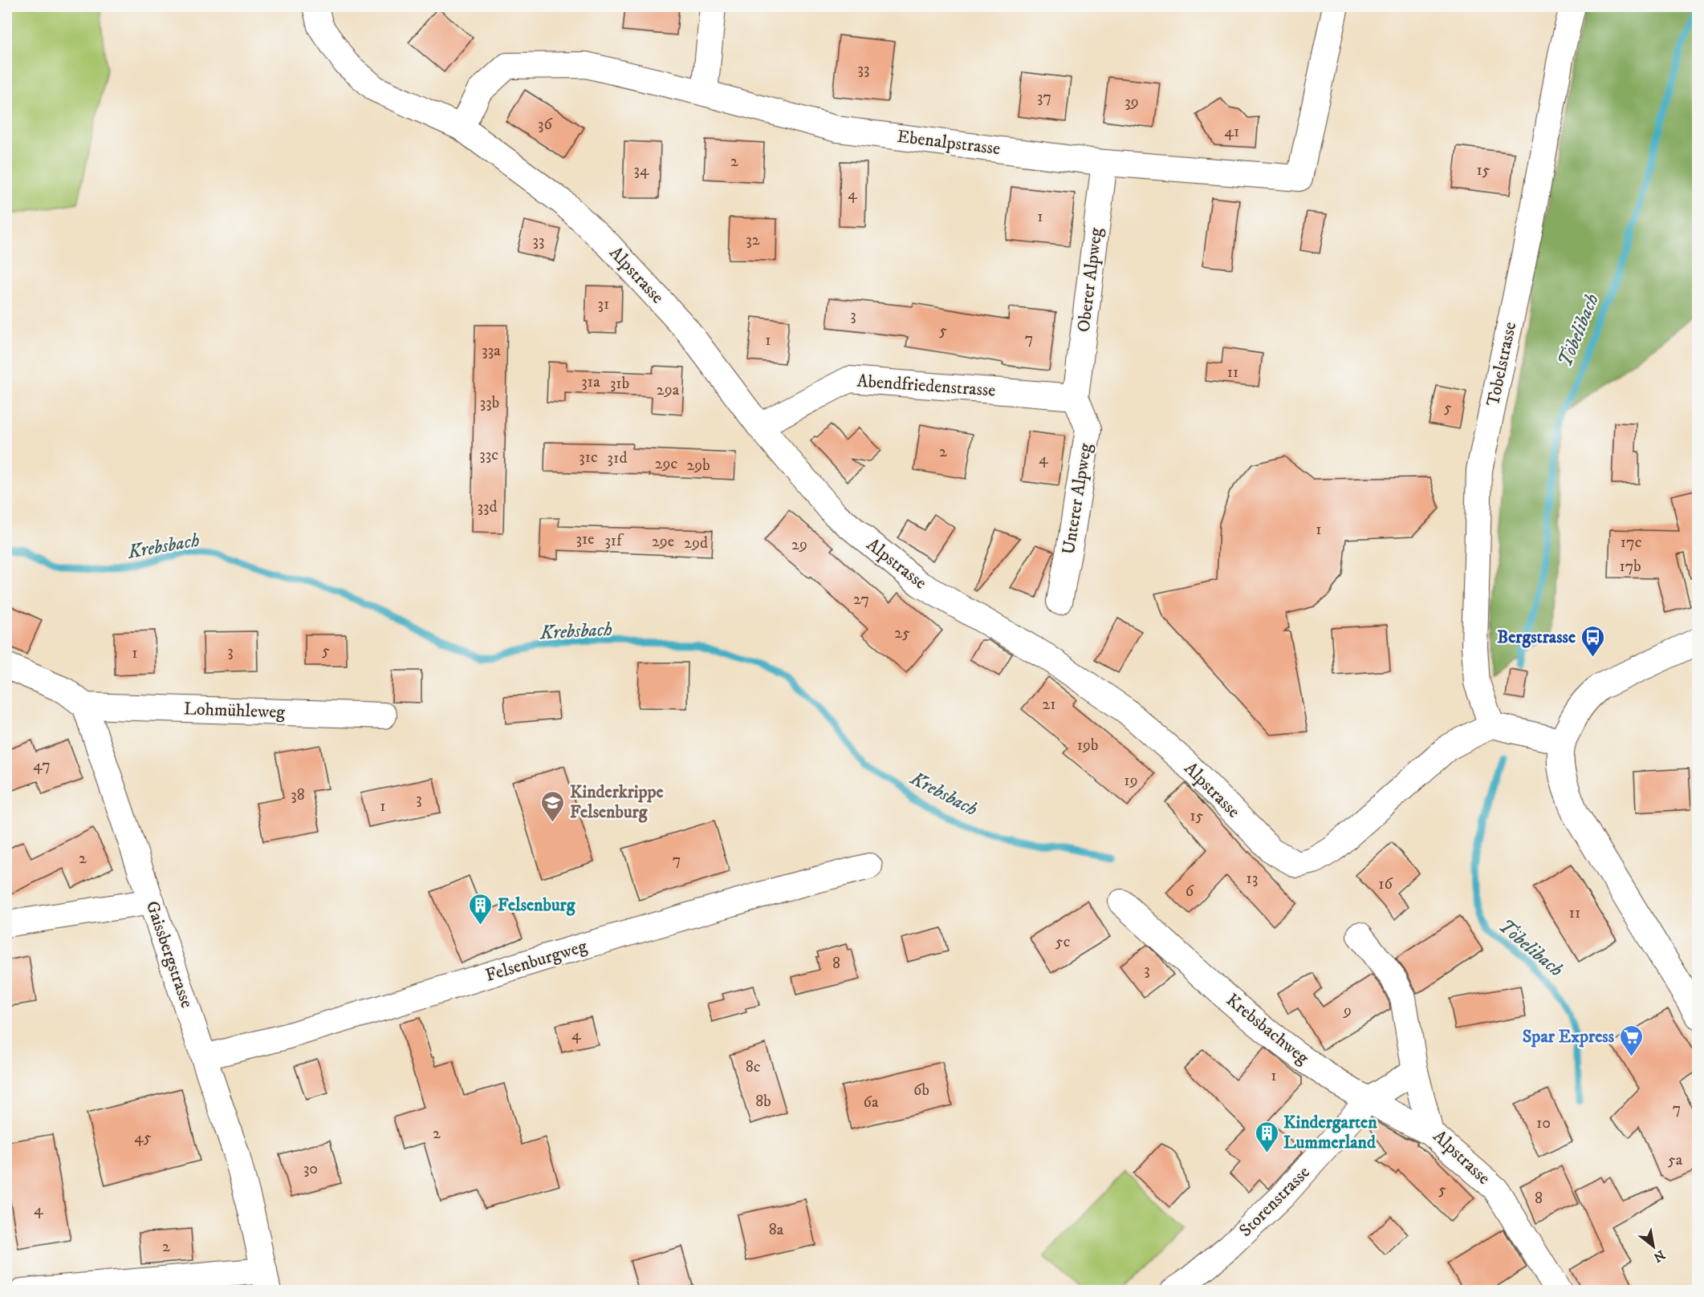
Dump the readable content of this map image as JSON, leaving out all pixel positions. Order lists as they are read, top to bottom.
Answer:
{
  "streets": {
    "street": [
      "Ebenalpstrasse",
      "Alpstrasse",
      "Oberer Alpweg",
      "Tobelstrasse",
      "Abendfriedenstrasse",
      "Unterer Alpweg",
      "Lohmühleweg",
      "Gaissbergstrasse",
      "Felsenburgweg",
      "Krebsbachweg",
      "Storenstrasse"
    ]
  },
  "crossings": [
    ["Ebenalpstrasse", "Alpstrasse"],
    ["Ebenalpstrasse", "Oberer Alpweg"],
    ["Alpstrasse", "Tobelstrasse"],
    ["Alpstrasse", "Abendfriedenstrasse"],
    ["Alpstrasse", "Krebsbachweg"],
    ["Alpstrasse", "Storenstrasse"],
    ["Oberer Alpweg", "Abendfriedenstrasse"],
    ["Oberer Alpweg", "Unterer Alpweg"],
    ["Abendfriedenstrasse", "Unterer Alpweg"],
    ["Lohmühleweg", "Gaissbergstrasse"],
    ["Gaissbergstrasse", "Felsenburgweg"],
    ["Krebsbachweg", "Storenstrasse"]
  ],
  "water": ["Töbelibach", "Krebsbach"],
  "places": {
    "bus stop": ["Bergstrasse"],
    "school or university": ["Kinderkrippe Felsenburg"],
    "building": ["Felsenburg", "Kindergarten Lummerland"],
    "supermarket": ["Spar Express"]
  },
  "house_numbers": [
    "33",
    "37",
    "39",
    "36",
    "41",
    "2",
    "34",
    "15",
    "4",
    "1",
    "32",
    "33",
    "31",
    "3",
    "5",
    "7",
    "1",
    "33a",
    "11",
    "31a",
    "31b",
    "29a",
    "33b",
    "5",
    "2",
    "33c",
    "31c",
    "31d",
    "4",
    "29c",
    "29b",
    "33d",
    "1",
    "31e",
    "31f",
    "29e",
    "17c",
    "29d",
    "29",
    "17b",
    "27",
    "25",
    "5",
    "3",
    "1",
    "21",
    "19b",
    "47",
    "19",
    "38",
    "3",
    "1",
    "15",
    "2",
    "7",
    "13",
    "16",
    "6",
    "11",
    "5c",
    "8",
    "3",
    "9",
    "4",
    "8c",
    "1",
    "6b",
    "8b",
    "6a",
    "7",
    "10",
    "2",
    "45",
    "5a",
    "30",
    "5",
    "8",
    "4",
    "8a",
    "2"
  ],
  "north": "bottom right"
}
